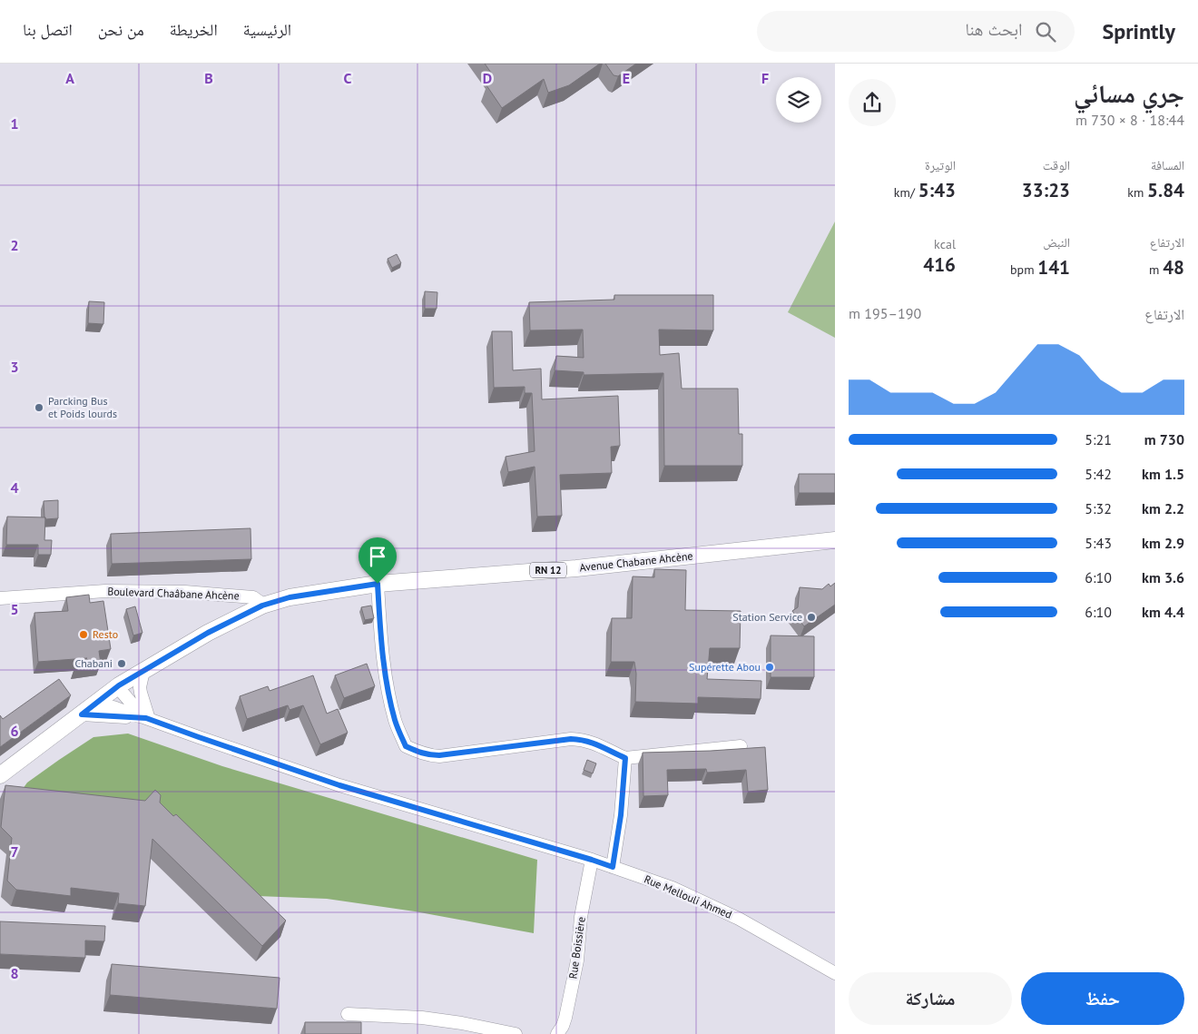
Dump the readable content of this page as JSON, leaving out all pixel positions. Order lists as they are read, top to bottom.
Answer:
{
  "streets": {
    "main road": ["Avenue Chabane Ahcène", "RN 12"],
    "street": ["Boulevard Chaâbane Ahcène", "Rue Mellouli Ahmed", "Rue Boissière"]
  },
  "crossings": [
    ["Avenue Chabane Ahcène", "Boulevard Chaâbane Ahcène"],
    ["Avenue Chabane Ahcène", "Rue Mellouli Ahmed"],
    ["Rue Mellouli Ahmed", "Rue Boissière"]
  ],
  "places": [
    "Parcking Bus et Poids lourds",
    "Station Service",
    "Resto",
    "Chabani",
    "Supérette Abou"
  ],
  "page": {
    "header": "Sprintly",
    "search": "ابحث هنا",
    "nav": [
      "الرئيسية",
      "الخريطة",
      "من نحن",
      "اتصل بنا"
    ],
    "heading": ["جري مسائي", "18:44 · 8 × 730 m"],
    "stats": [
      ["المسافة", "5.84 km"],
      ["الوقت", "33:23"],
      ["الوتيرة", "5:43 /km"],
      ["الارتفاع", "48 m"],
      ["النبض", "141 bpm"],
      ["kcal", "416"]
    ],
    "chart": ["الارتفاع", "190–195 m"],
    "list": [
      {
        "name": "730 m",
        "note": "5:21"
      },
      {
        "name": "1.5 km",
        "note": "5:42"
      },
      {
        "name": "2.2 km",
        "note": "5:32"
      },
      {
        "name": "2.9 km",
        "note": "5:43"
      },
      {
        "name": "3.6 km",
        "note": "6:10"
      },
      {
        "name": "4.4 km",
        "note": "6:10"
      }
    ],
    "buttons": ["حفظ", "مشاركة"]
  },
  "grid": {
    "columns": [
      "A",
      "B",
      "C",
      "D",
      "E",
      "F"
    ],
    "rows": [
      "1",
      "2",
      "3",
      "4",
      "5",
      "6",
      "7",
      "8"
    ]
  }
}
